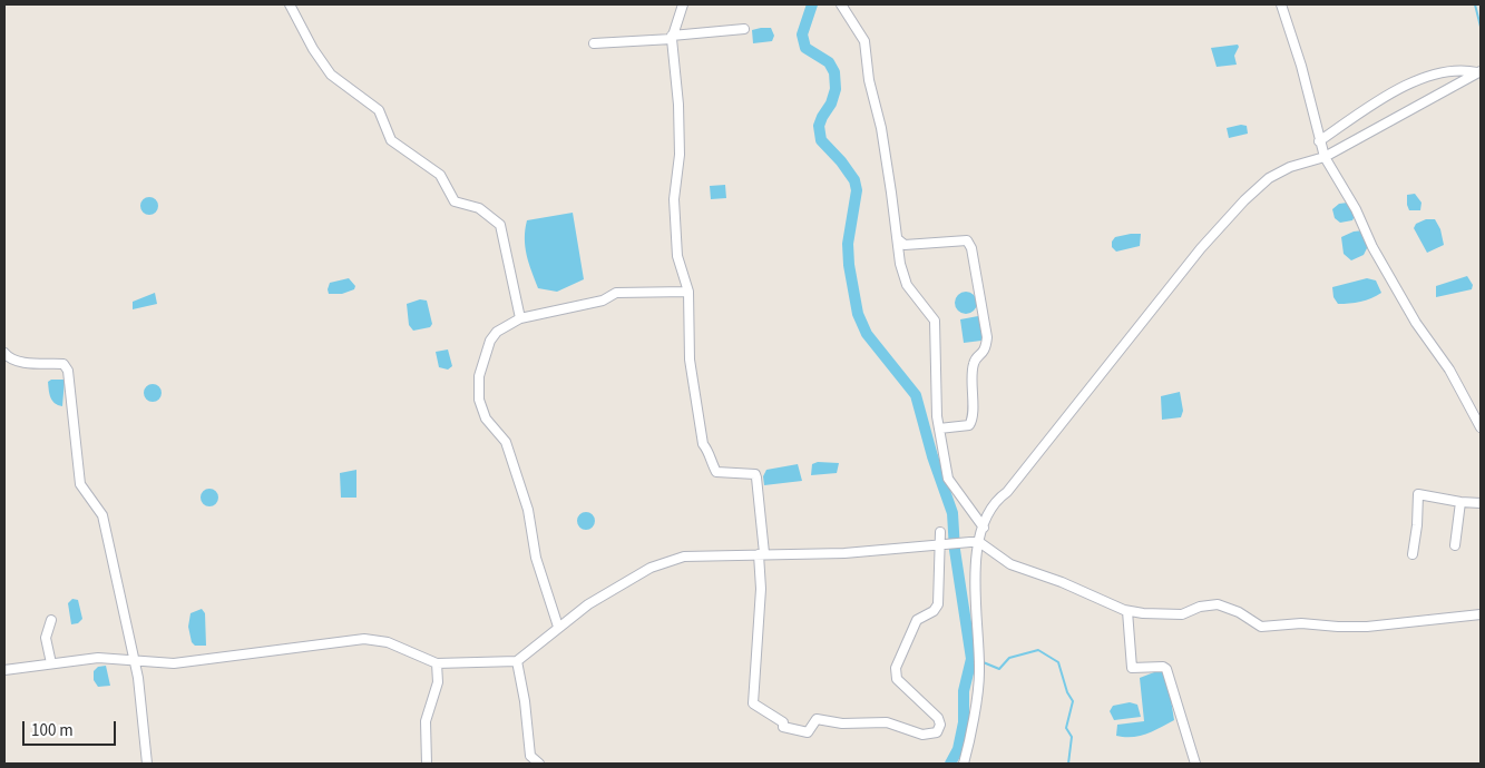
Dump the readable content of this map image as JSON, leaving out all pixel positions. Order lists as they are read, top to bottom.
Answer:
{
  "scale_bar": "100 m"
}
